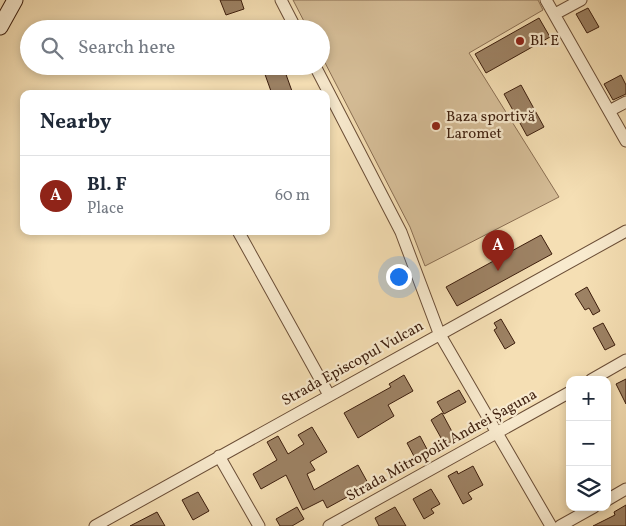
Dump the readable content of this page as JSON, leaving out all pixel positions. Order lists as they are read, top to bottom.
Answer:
{
  "streets": {
    "street": ["Strada Episcopul Vulcan", "Strada Mitropolit Andrei Șaguna"]
  },
  "places": ["Bl. E", "Baza sportivă Laromet"],
  "page": {
    "search": "Search here",
    "heading": "Nearby",
    "list": [
      {
        "mark": "A",
        "name": "Bl. F",
        "note": "Place",
        "value": "60 m"
      }
    ],
    "pins": "A",
    "map_buttons": ["+", "−"]
  }
}
